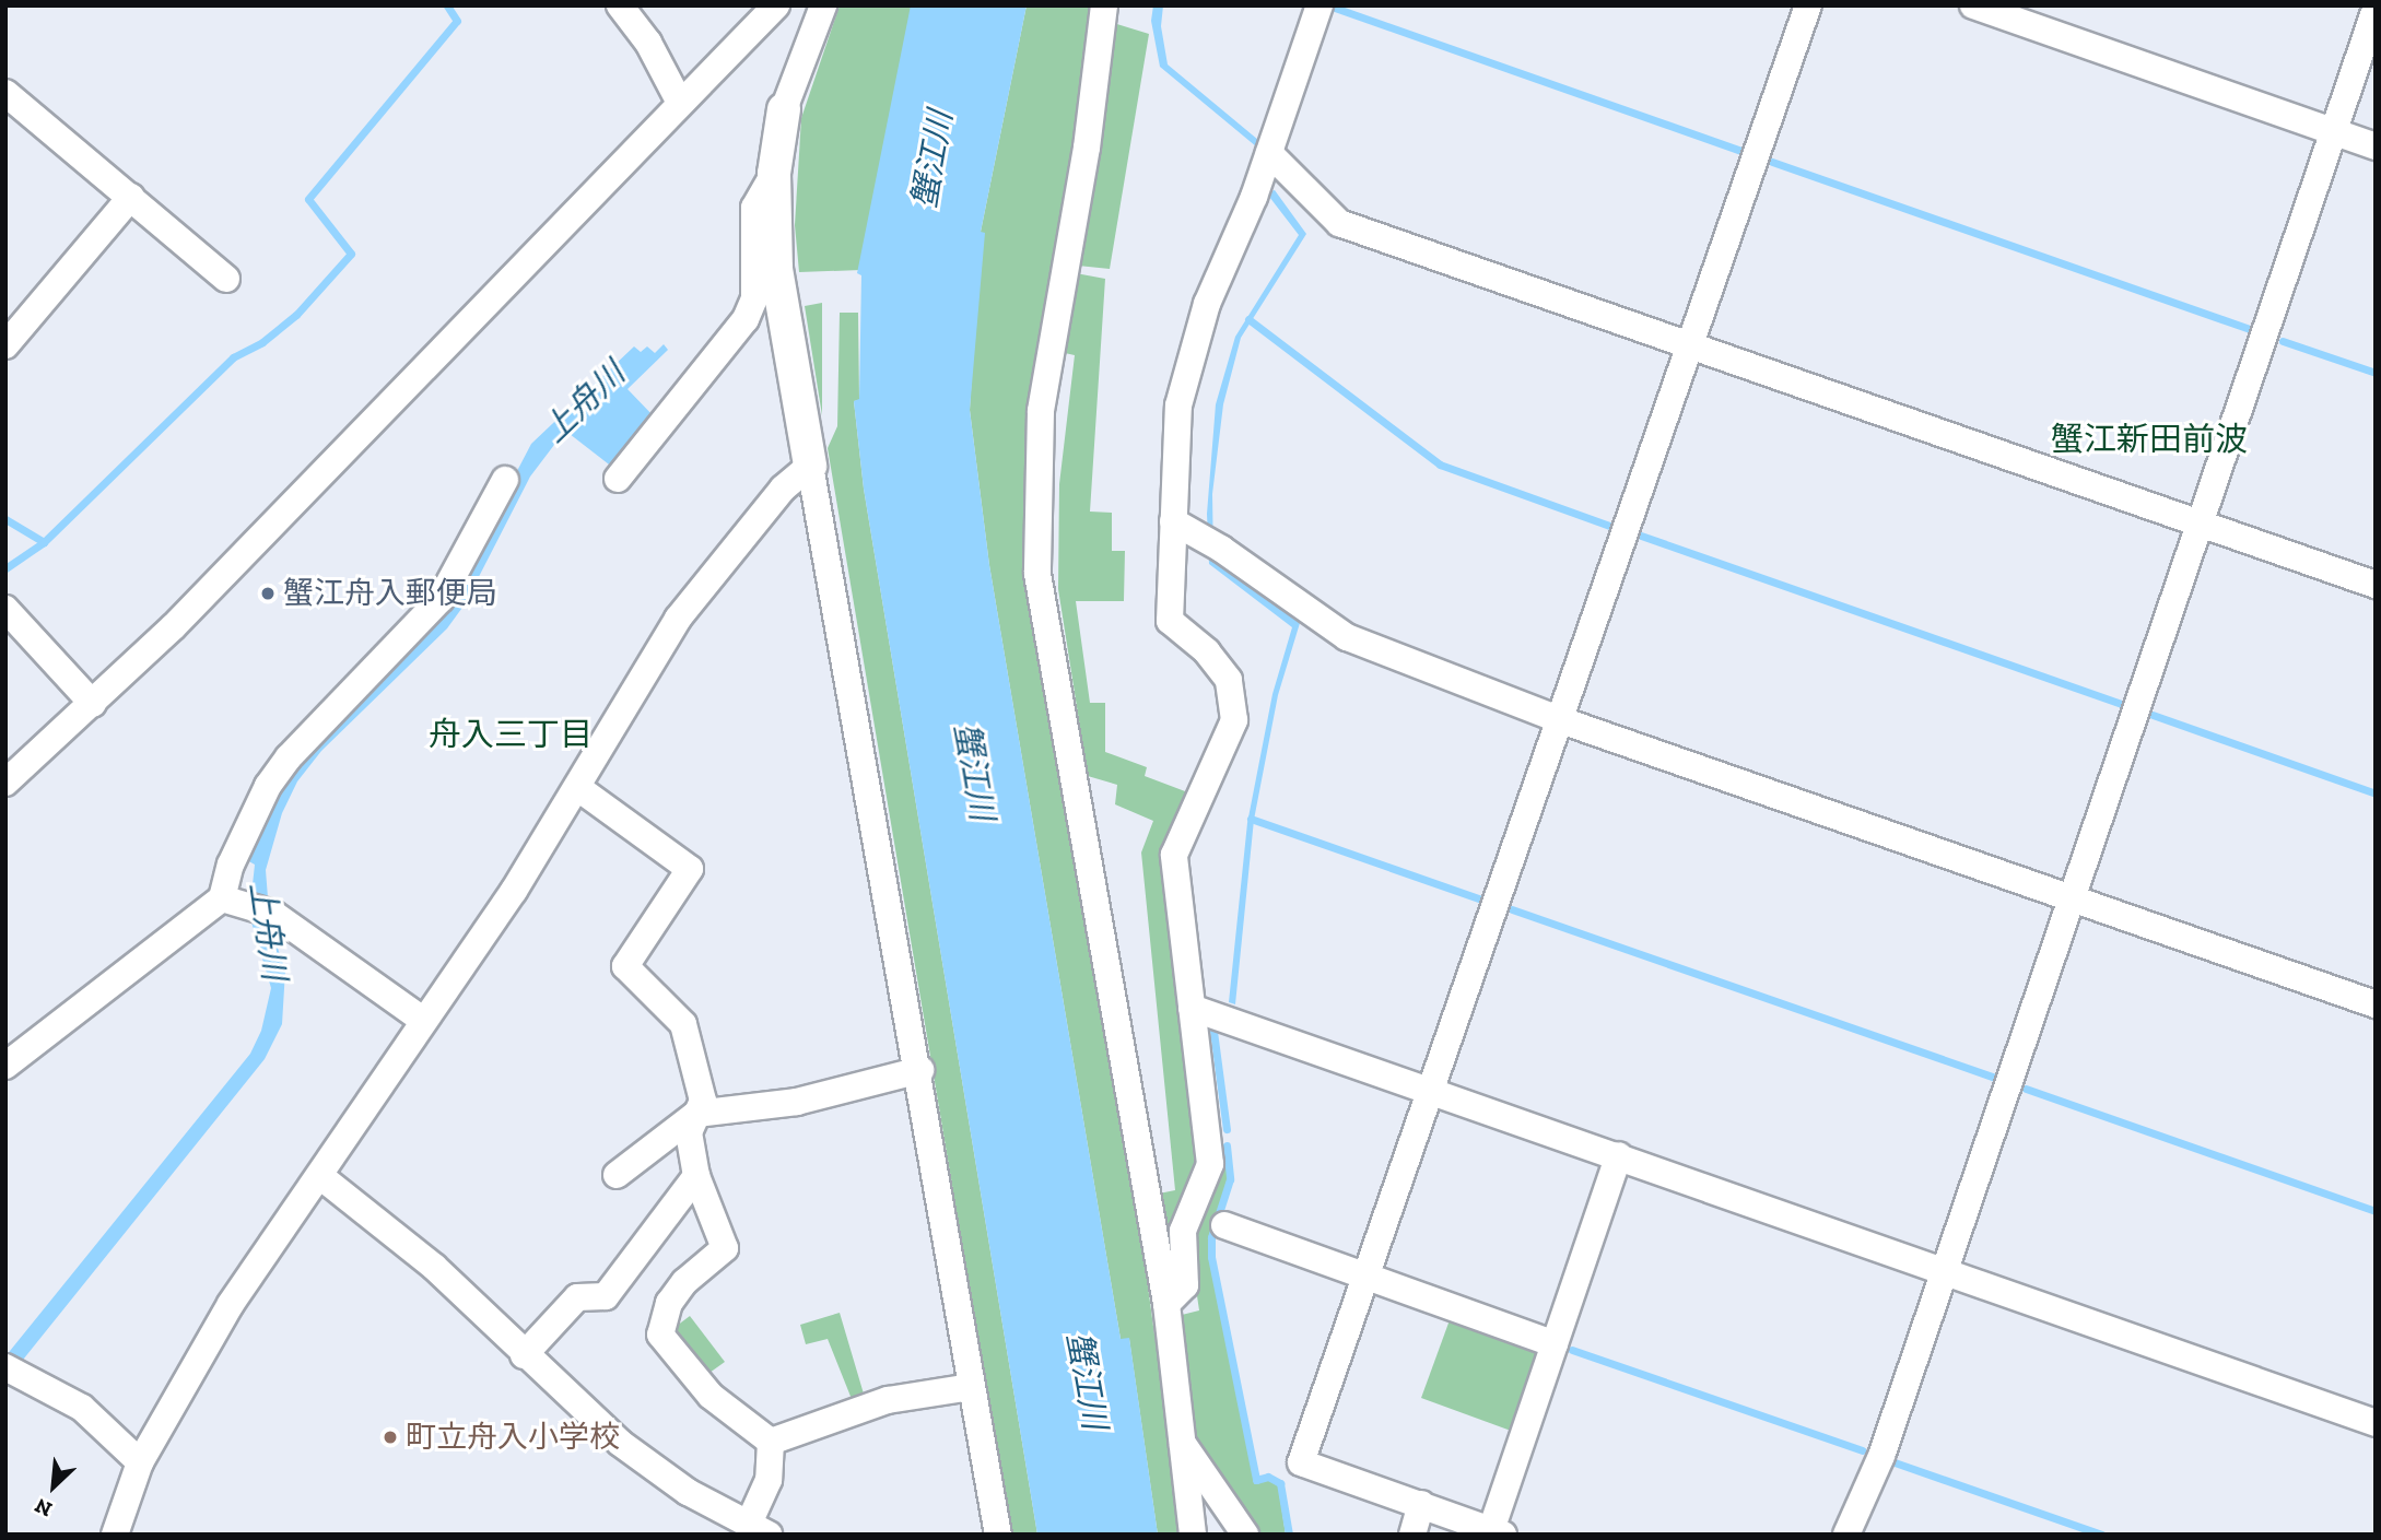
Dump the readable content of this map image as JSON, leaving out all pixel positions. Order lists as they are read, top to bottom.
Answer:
{
  "districts": ["蟹江新田前波", "舟入三丁目"],
  "water": ["蟹江川", "上舟川"],
  "places": ["蟹江舟入郵便局", "町立舟入小学校"],
  "north": "bottom left"
}
